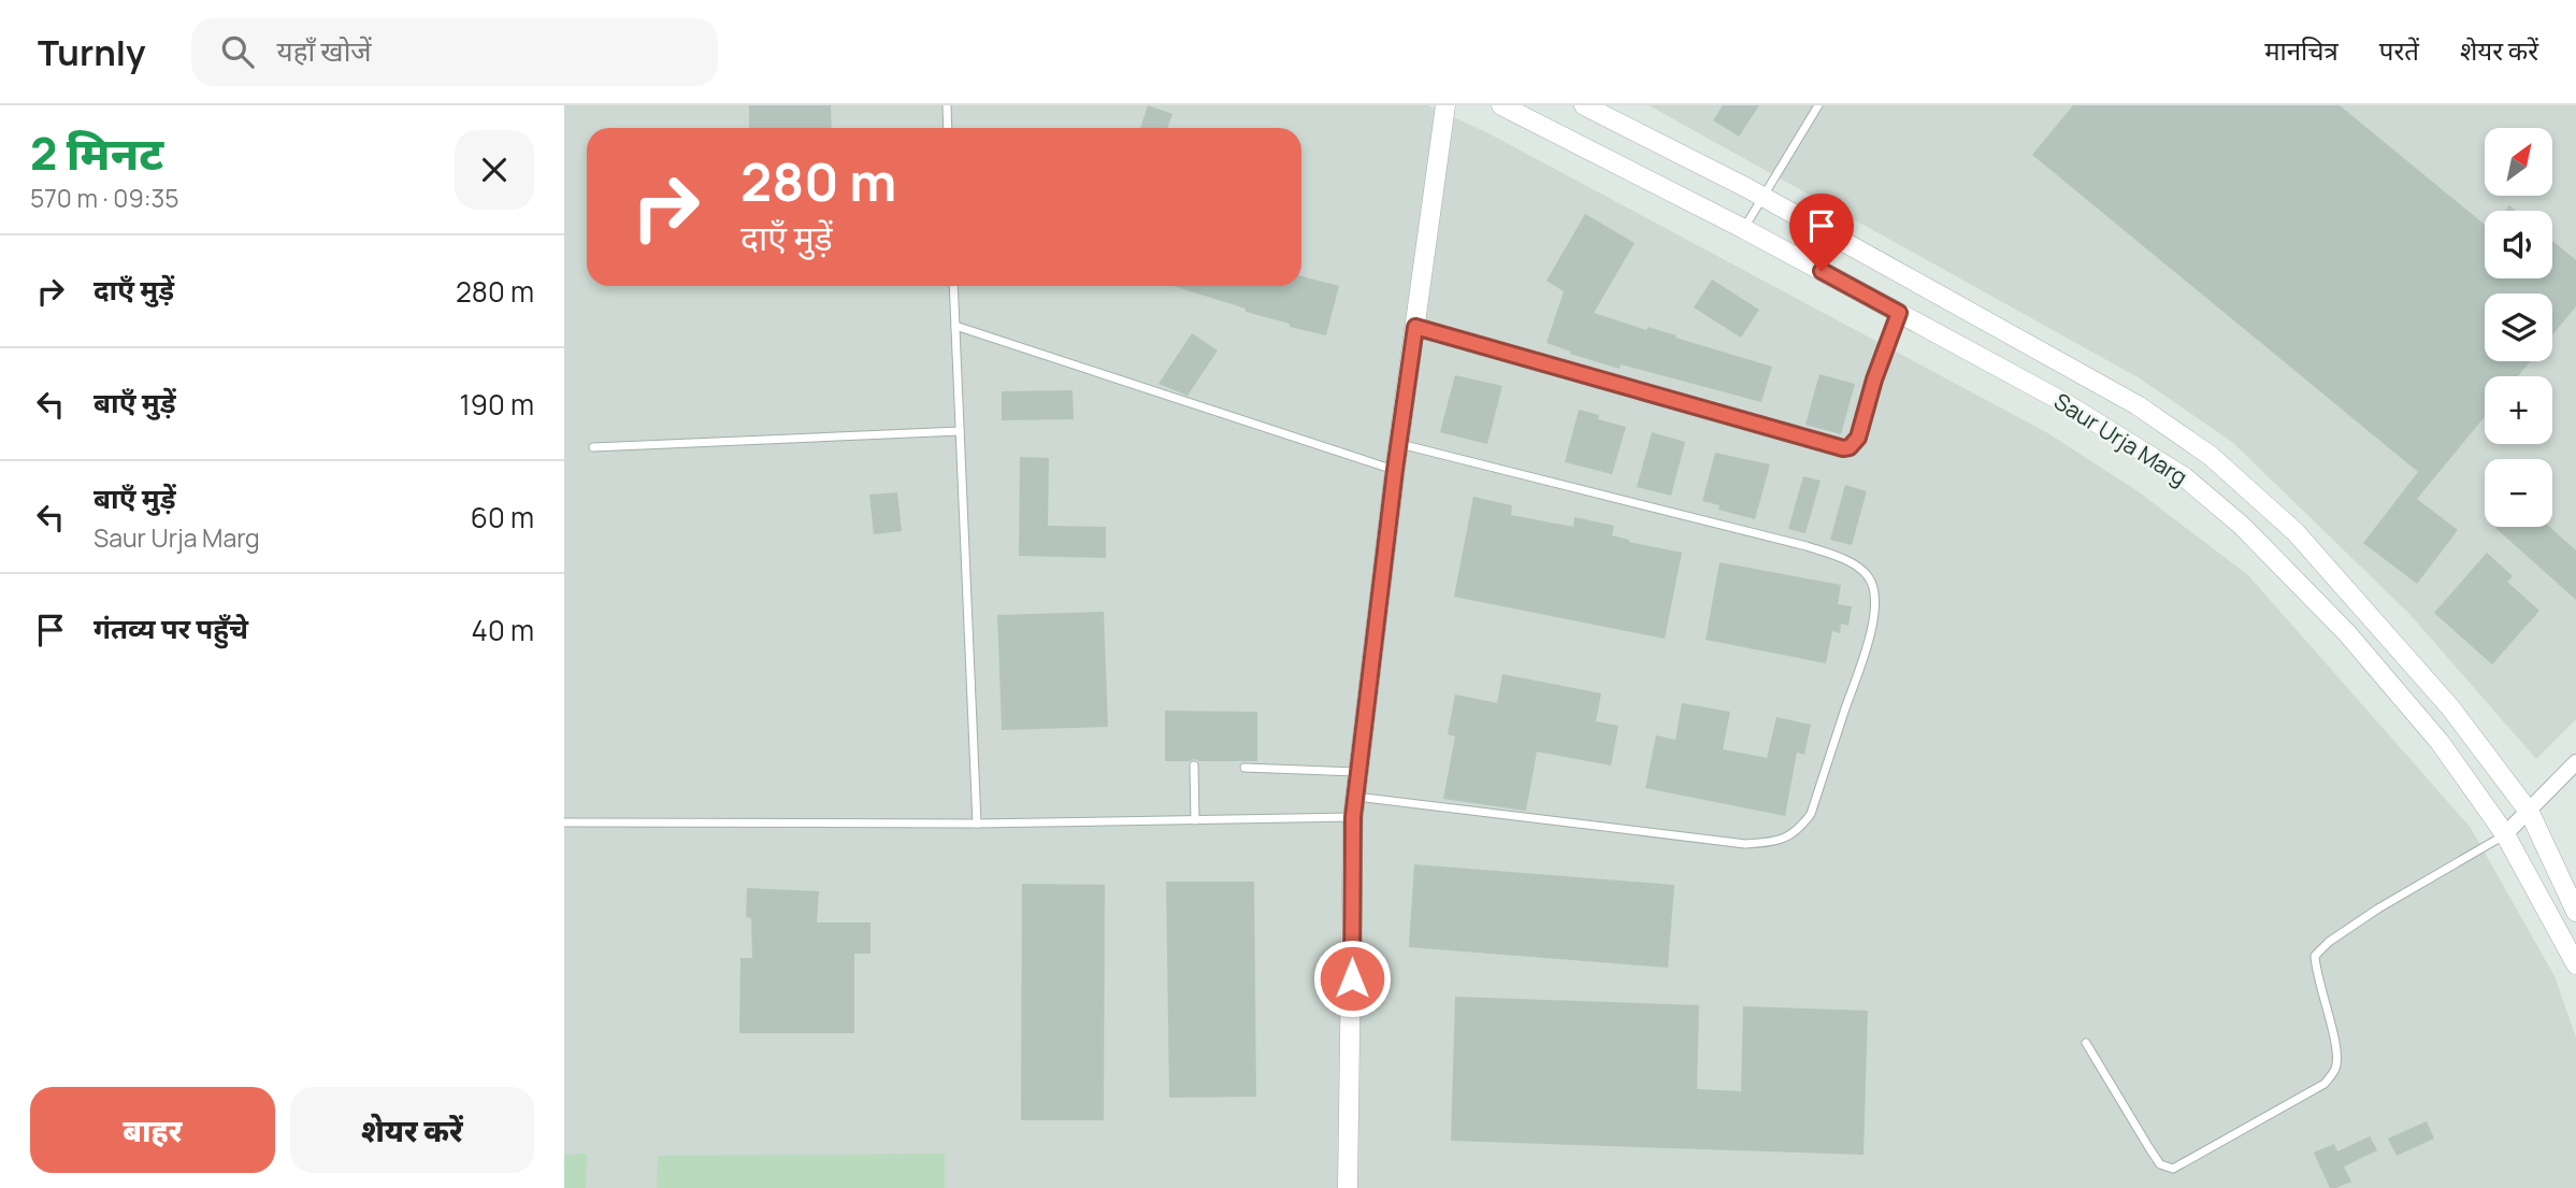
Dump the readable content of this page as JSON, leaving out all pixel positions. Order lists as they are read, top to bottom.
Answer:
{
  "streets": {
    "street": ["Saur Urja Marg"]
  },
  "north": "top right",
  "page": {
    "header": "Turnly",
    "search": "यहाँ खोजें",
    "nav": ["मानचित्र", "परतें", "शेयर करें"],
    "heading": ["2 मिनट", "570 m · 09:35"],
    "map_buttons": ["+", "−"],
    "turn": ["280 m", "दाएँ मुड़ें"],
    "list": [
      {
        "name": "दाएँ मुड़ें",
        "value": "280 m"
      },
      {
        "name": "बाएँ मुड़ें",
        "value": "190 m"
      },
      {
        "name": "बाएँ मुड़ें",
        "note": "Saur Urja Marg",
        "value": "60 m"
      },
      {
        "name": "गंतव्य पर पहुँचे",
        "value": "40 m"
      }
    ],
    "buttons": ["बाहर", "शेयर करें"]
  }
}
